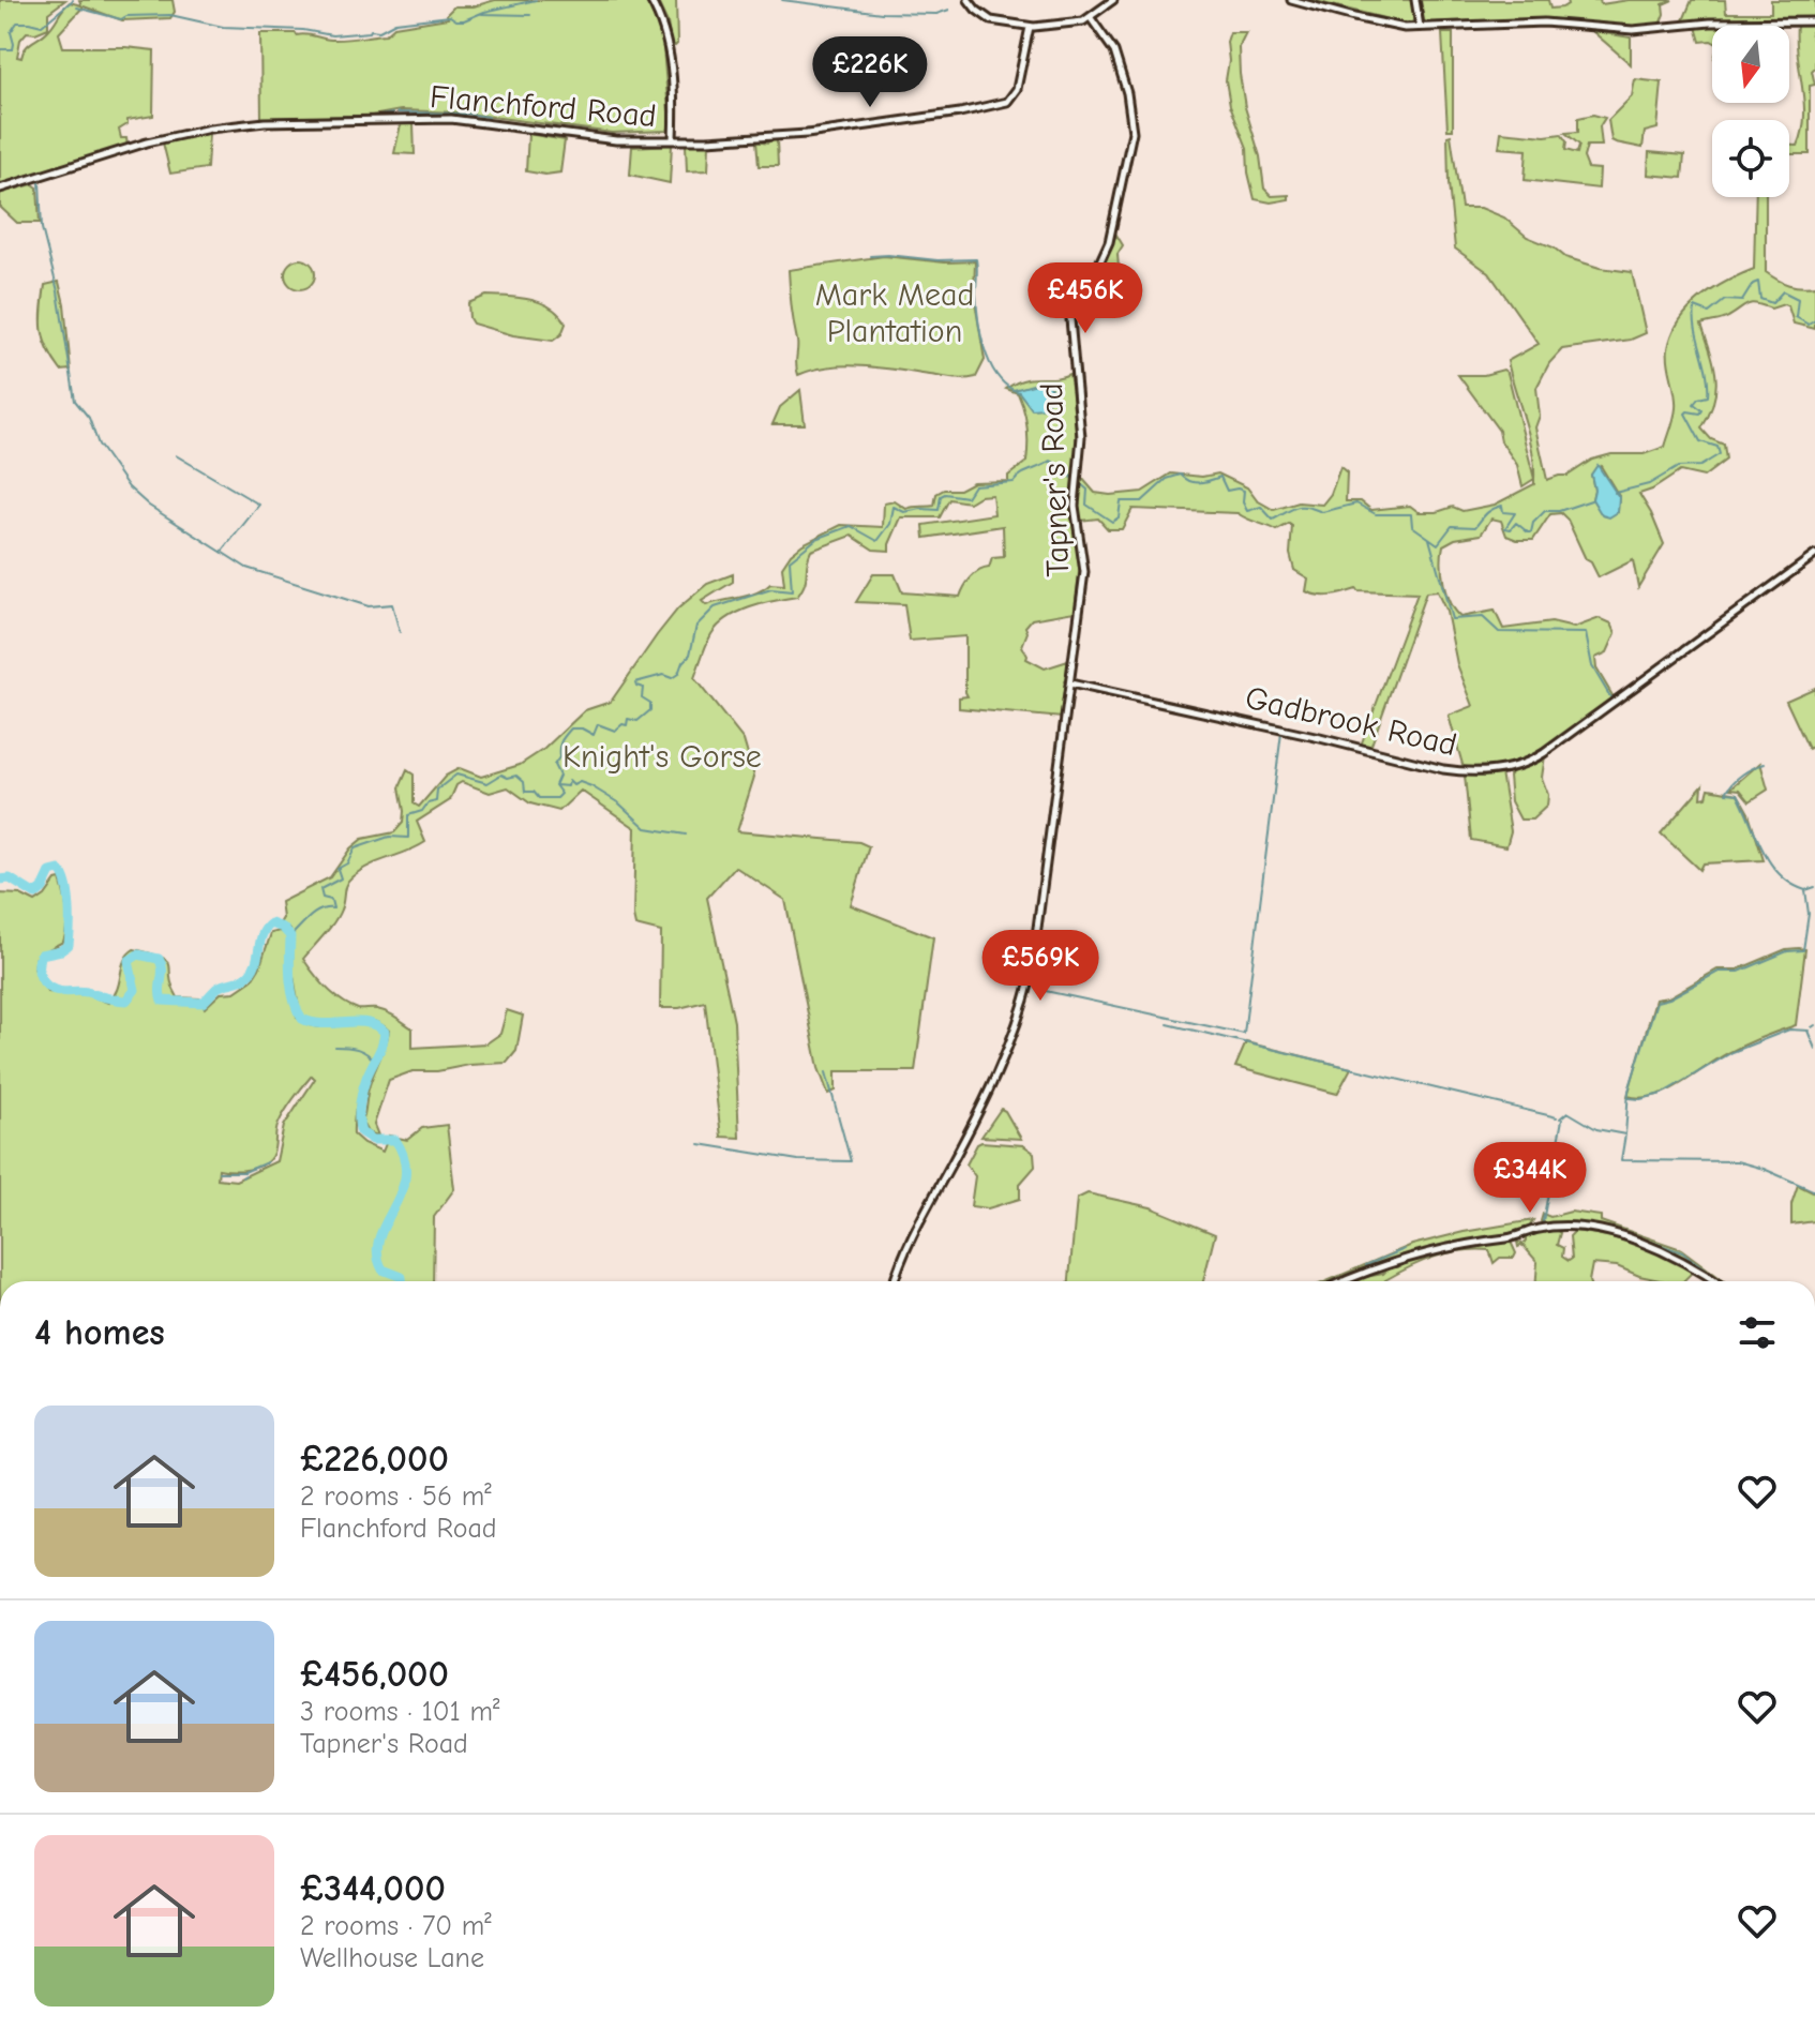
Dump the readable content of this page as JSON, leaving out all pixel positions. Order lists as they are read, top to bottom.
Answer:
{
  "streets": {
    "street": ["Flanchford Road", "Tapner's Road", "Gadbrook Road"]
  },
  "crossings": [
    ["Tapner's Road", "Gadbrook Road"]
  ],
  "parks": ["Mark Mead Plantation", "Knight's Gorse"],
  "north": "bottom",
  "page": {
    "price": [
      "£226K",
      "£456K",
      "£569K",
      "£344K"
    ],
    "heading": "4 homes",
    "list": [
      {
        "name": "£226,000",
        "note": "2 rooms · 56 m² · Flanchford Road"
      },
      {
        "name": "£456,000",
        "note": "3 rooms · 101 m² · Tapner's Road"
      },
      {
        "name": "£344,000",
        "note": "2 rooms · 70 m² · Wellhouse Lane"
      }
    ]
  }
}
